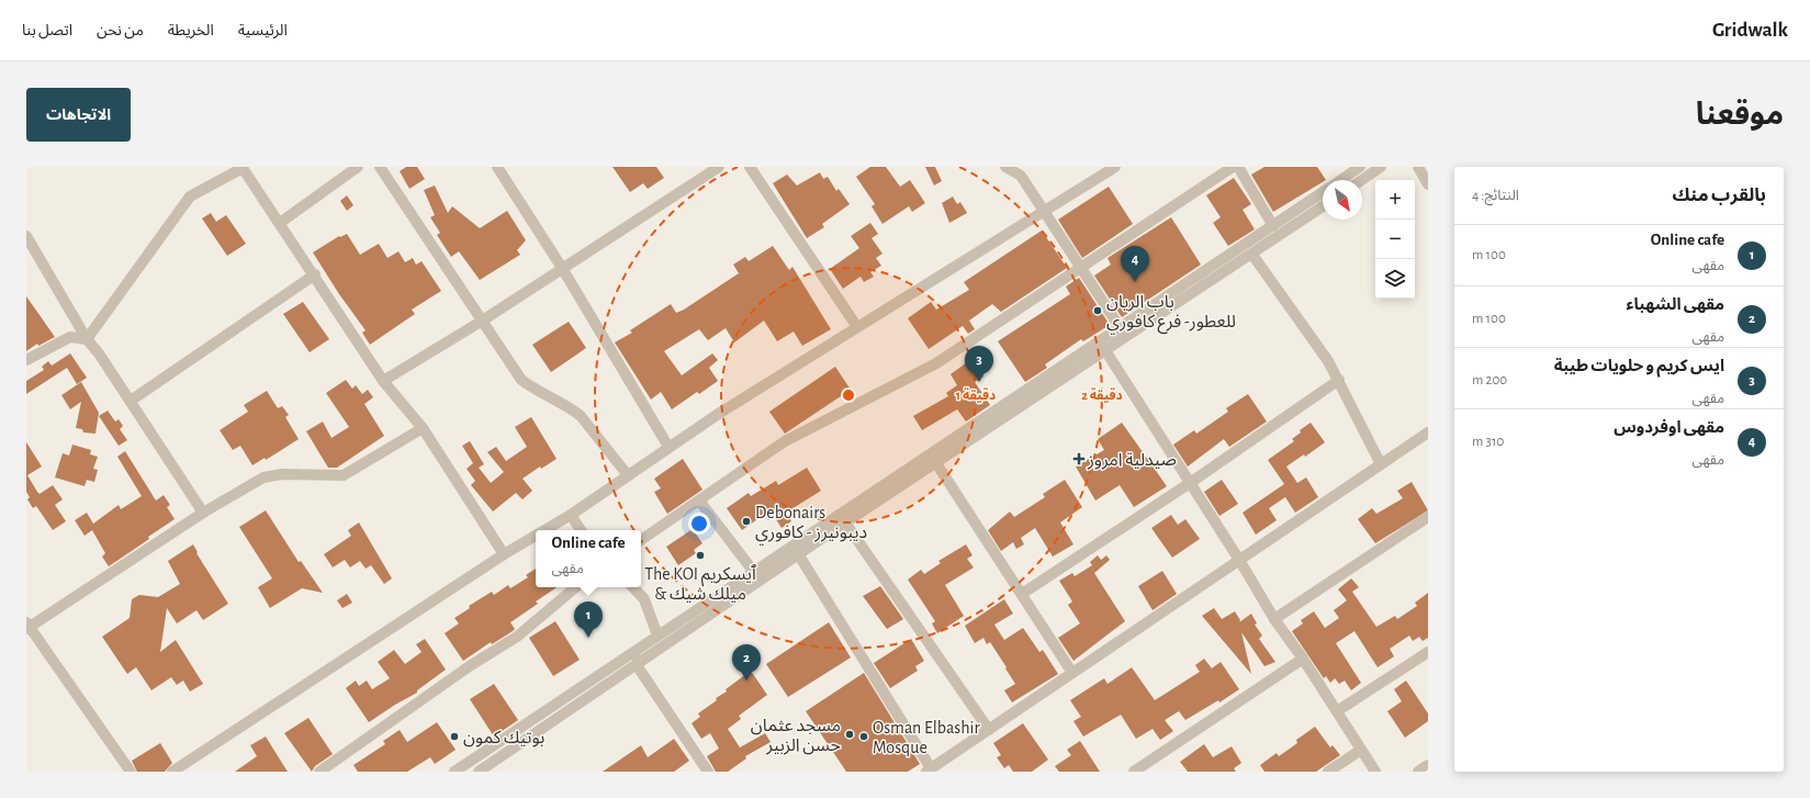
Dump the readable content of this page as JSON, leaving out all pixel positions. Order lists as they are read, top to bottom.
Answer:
{
  "places": {
    "other": [
      "باب الريان للعطور- فرع كافوري",
      "Debonairs ديبونيرز - كافوري",
      "The KOI ٱيسكريم & ميلك شيك",
      "مسجد عثمان حسن الزبير",
      "بوتيك كمون",
      "Osman Elbashir Mosque"
    ],
    "health": ["صيدلية امروز"]
  },
  "north": "bottom right",
  "page": {
    "header": "Gridwalk",
    "nav": [
      "الرئيسية",
      "الخريطة",
      "من نحن",
      "اتصل بنا"
    ],
    "title": "موقعنا",
    "buttons": "الاتجاهات",
    "heading": ["بالقرب منك", "النتائج: 4"],
    "map_buttons": ["+", "−"],
    "list": [
      {
        "mark": "1",
        "name": "Online cafe",
        "note": "مقهى",
        "value": "100 m"
      },
      {
        "mark": "2",
        "name": "مقهى الشهباء",
        "note": "مقهى",
        "value": "100 m"
      },
      {
        "mark": "3",
        "name": "ايس كريم و حلويات طيبة",
        "note": "مقهى",
        "value": "200 m"
      },
      {
        "mark": "4",
        "name": "مقهى اوفردوس",
        "note": "مقهى",
        "value": "310 m"
      }
    ],
    "pins": [
      "4",
      "3",
      "1",
      "2"
    ],
    "popup": ["Online cafe", "مقهى"]
  },
  "rings": ["1 دقيقة", "2 دقيقة"]
}
